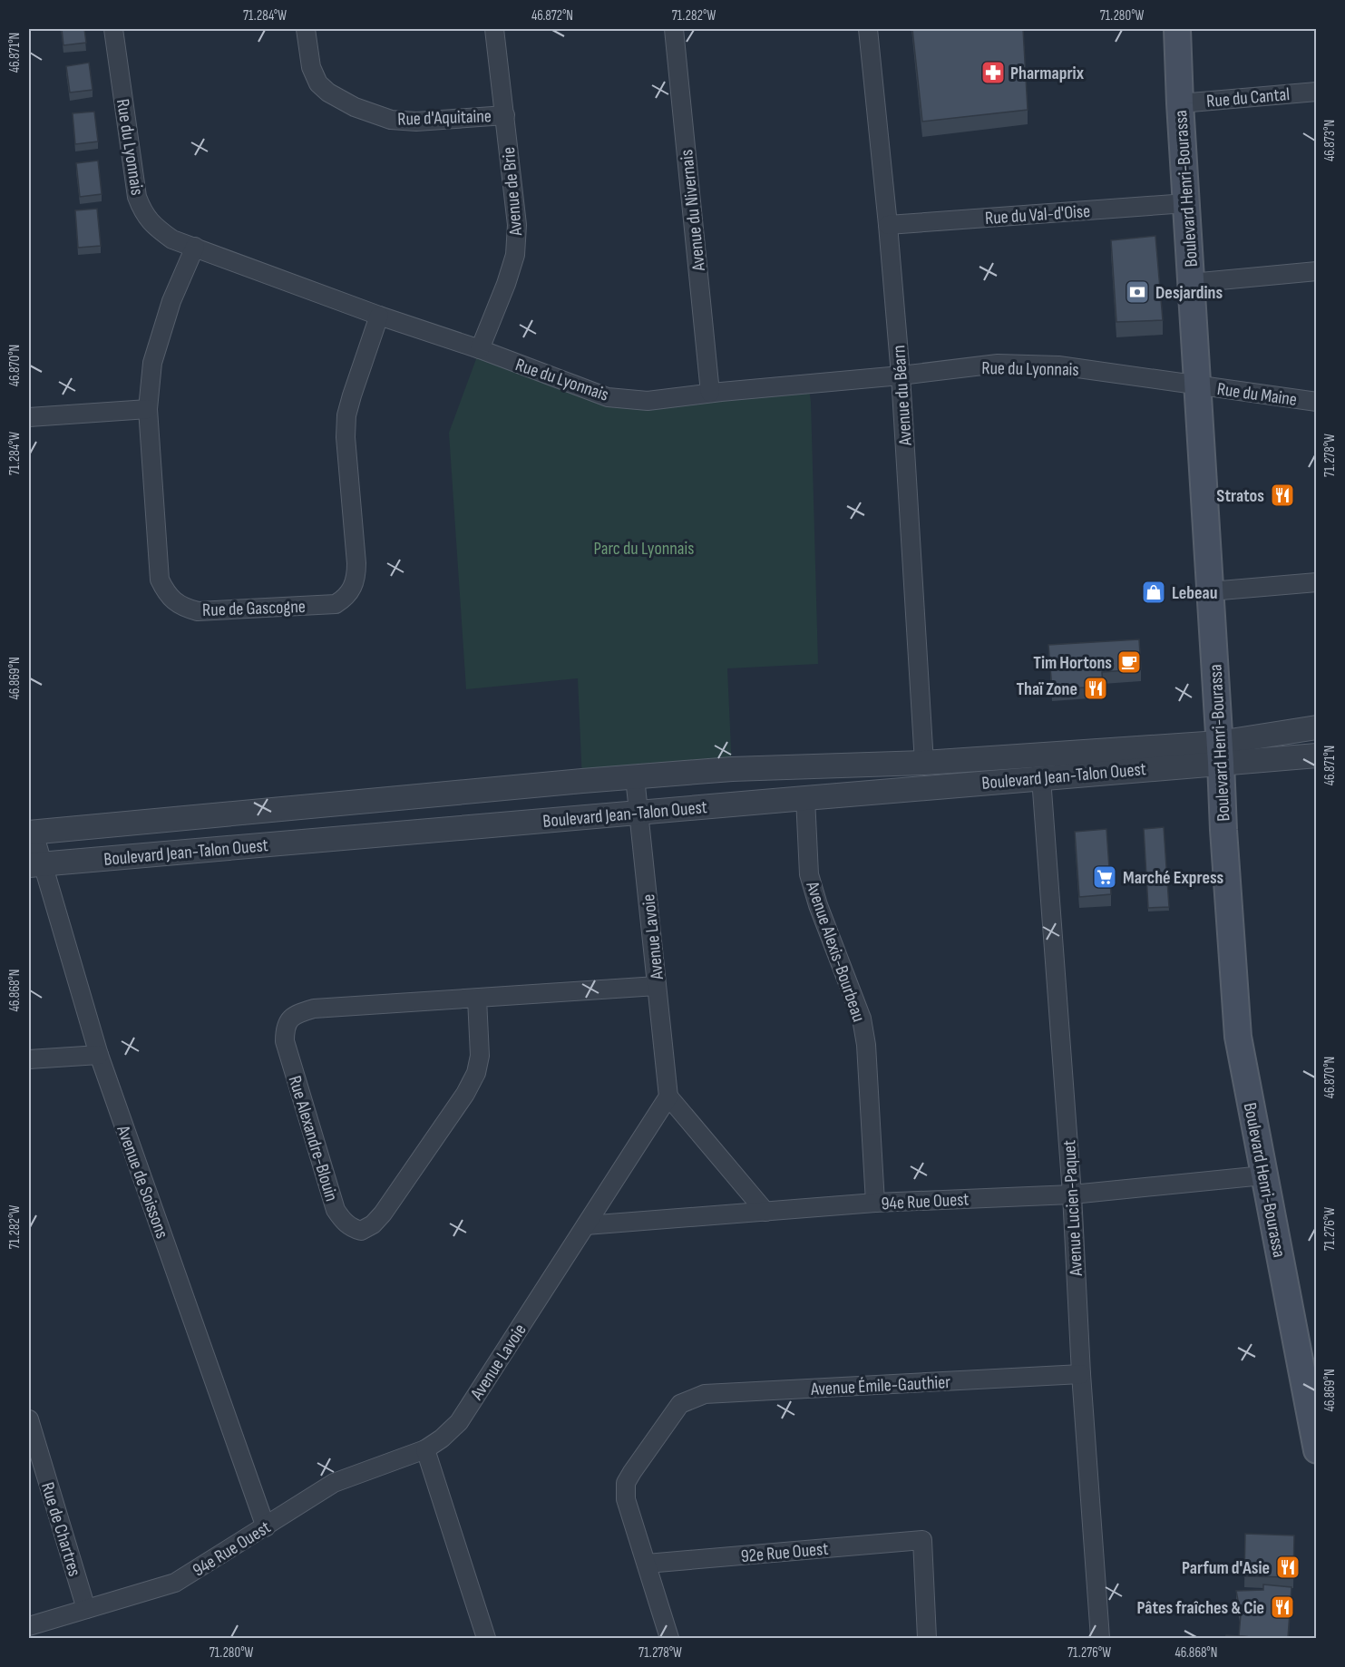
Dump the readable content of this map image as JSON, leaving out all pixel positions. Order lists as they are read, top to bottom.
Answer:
{
  "streets": {
    "main road": ["Boulevard Henri-Bourassa"],
    "street": [
      "Rue du Cantal",
      "Rue d'Aquitaine",
      "Rue du Lyonnais",
      "Avenue de Brie",
      "Avenue du Nivernais",
      "Rue du Val-d'Oise",
      "Rue du Maine",
      "Avenue du Béarn",
      "Rue de Gascogne",
      "Boulevard Jean-Talon Ouest",
      "Avenue Lavoie",
      "Avenue Alexis-Bourbeau",
      "Rue Alexandre-Blouin",
      "Avenue de Soissons",
      "94e Rue Ouest",
      "Avenue Lucien-Paquet",
      "Avenue Émile-Gauthier",
      "Rue de Chartres",
      "92e Rue Ouest"
    ]
  },
  "crossings": [
    ["Rue du Cantal", "Boulevard Henri-Bourassa"],
    ["Rue d'Aquitaine", "Avenue de Brie"],
    ["Rue du Lyonnais", "Boulevard Henri-Bourassa"],
    ["Rue du Lyonnais", "Avenue de Brie"],
    ["Rue du Lyonnais", "Avenue du Nivernais"],
    ["Rue du Lyonnais", "Rue du Maine"],
    ["Rue du Lyonnais", "Avenue du Béarn"],
    ["Rue du Lyonnais", "Rue de Gascogne"],
    ["Boulevard Henri-Bourassa", "Rue du Val-d'Oise"],
    ["Boulevard Henri-Bourassa", "Rue du Maine"],
    ["Boulevard Henri-Bourassa", "Boulevard Jean-Talon Ouest"],
    ["Boulevard Henri-Bourassa", "94e Rue Ouest"],
    ["Rue du Val-d'Oise", "Avenue du Béarn"],
    ["Avenue du Béarn", "Boulevard Jean-Talon Ouest"],
    ["Boulevard Jean-Talon Ouest", "Avenue Lavoie"],
    ["Boulevard Jean-Talon Ouest", "Avenue Alexis-Bourbeau"],
    ["Boulevard Jean-Talon Ouest", "Avenue de Soissons"],
    ["Boulevard Jean-Talon Ouest", "Avenue Lucien-Paquet"],
    ["Avenue Lavoie", "Rue Alexandre-Blouin"],
    ["Avenue Lavoie", "94e Rue Ouest"],
    ["Avenue Alexis-Bourbeau", "94e Rue Ouest"],
    ["Avenue de Soissons", "94e Rue Ouest"],
    ["94e Rue Ouest", "Avenue Lucien-Paquet"],
    ["94e Rue Ouest", "Rue de Chartres"],
    ["Avenue Lucien-Paquet", "Avenue Émile-Gauthier"],
    ["Avenue Émile-Gauthier", "92e Rue Ouest"]
  ],
  "parks": ["Parc du Lyonnais"],
  "places": {
    "pharmacy": ["Pharmaprix"],
    "bank": ["Desjardins"],
    "restaurant": [
      "Stratos",
      "Thaï Zone",
      "Parfum d'Asie",
      "Pâtes fraîches & Cie"
    ],
    "shop": ["Lebeau"],
    "cafe": ["Tim Hortons"],
    "supermarket": ["Marché Express"]
  },
  "coordinates": [
    "71.284°W",
    "46.872°N",
    "71.282°W",
    "71.280°W",
    "46.871°N",
    "46.873°N",
    "46.870°N",
    "71.278°W",
    "46.869°N",
    "46.868°N",
    "71.276°W"
  ]
}
